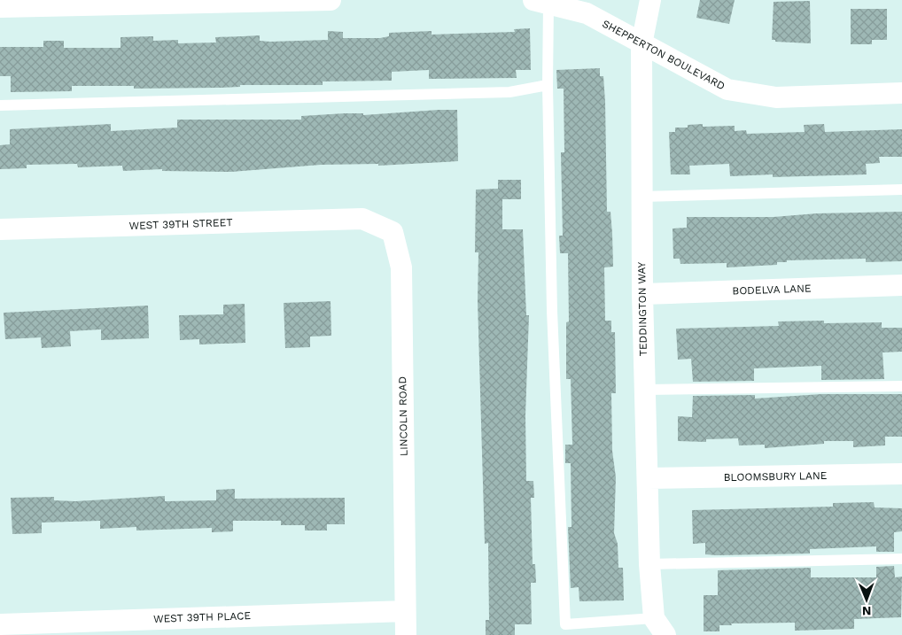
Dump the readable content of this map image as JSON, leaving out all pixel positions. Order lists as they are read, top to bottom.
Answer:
{
  "streets": {
    "street": [
      "SHEPPERTON BOULEVARD",
      "WEST 39TH STREET",
      "BODELVA LANE",
      "TEDDINGTON WAY",
      "LINCOLN ROAD",
      "BLOOMSBURY LANE",
      "WEST 39TH PLACE"
    ]
  },
  "crossings": [
    ["SHEPPERTON BOULEVARD", "TEDDINGTON WAY"],
    ["WEST 39TH STREET", "LINCOLN ROAD"],
    ["BODELVA LANE", "TEDDINGTON WAY"],
    ["TEDDINGTON WAY", "BLOOMSBURY LANE"],
    ["LINCOLN ROAD", "WEST 39TH PLACE"]
  ],
  "north": "bottom"
}
